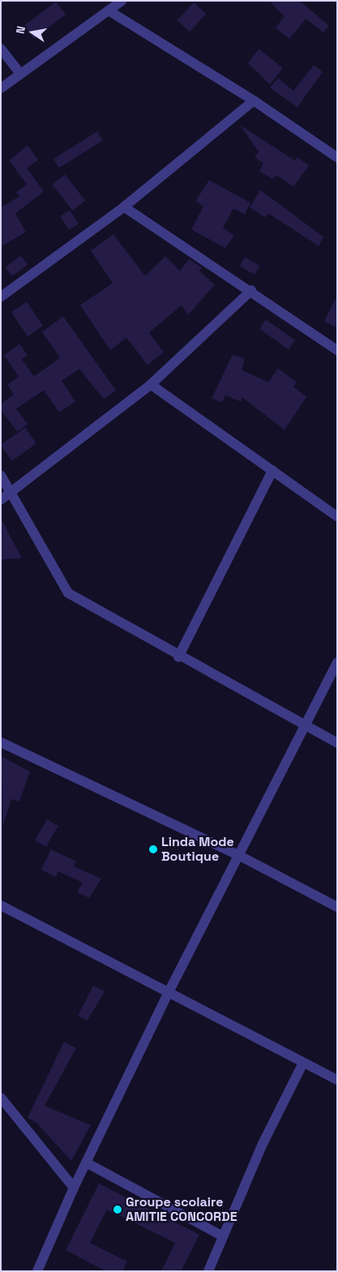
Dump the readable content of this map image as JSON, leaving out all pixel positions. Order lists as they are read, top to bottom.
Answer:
{
  "places": ["Linda Mode Boutique", "Groupe scolaire AMITIE CONCORDE"],
  "north": "left"
}
